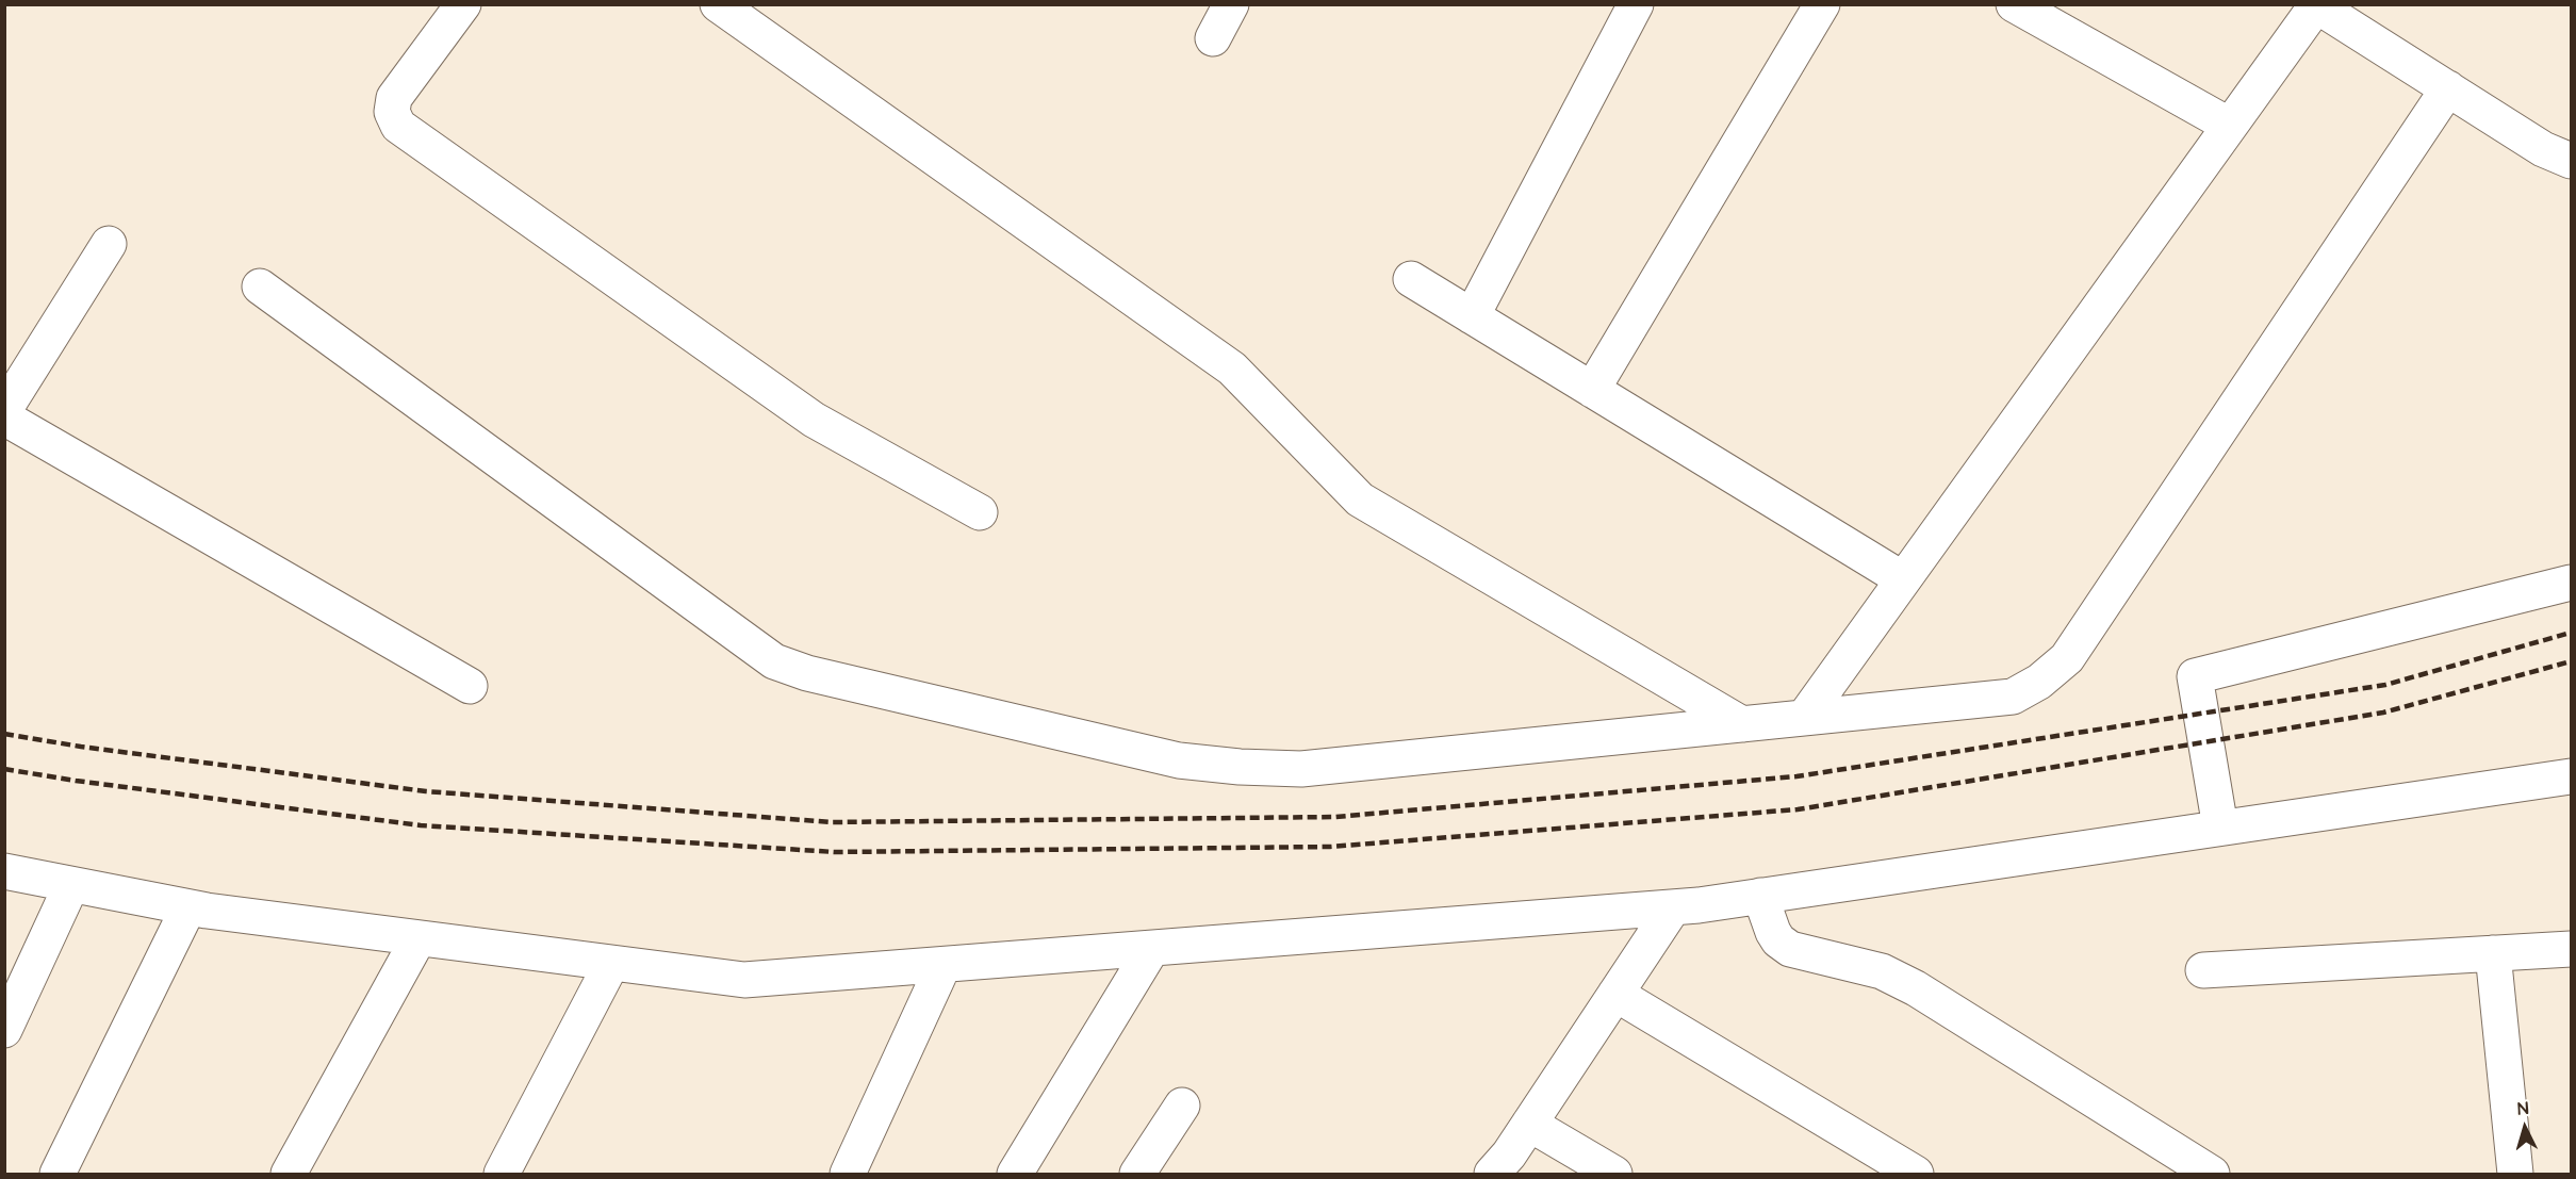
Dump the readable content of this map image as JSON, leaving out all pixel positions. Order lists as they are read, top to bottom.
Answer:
{
  "north": "top"
}
